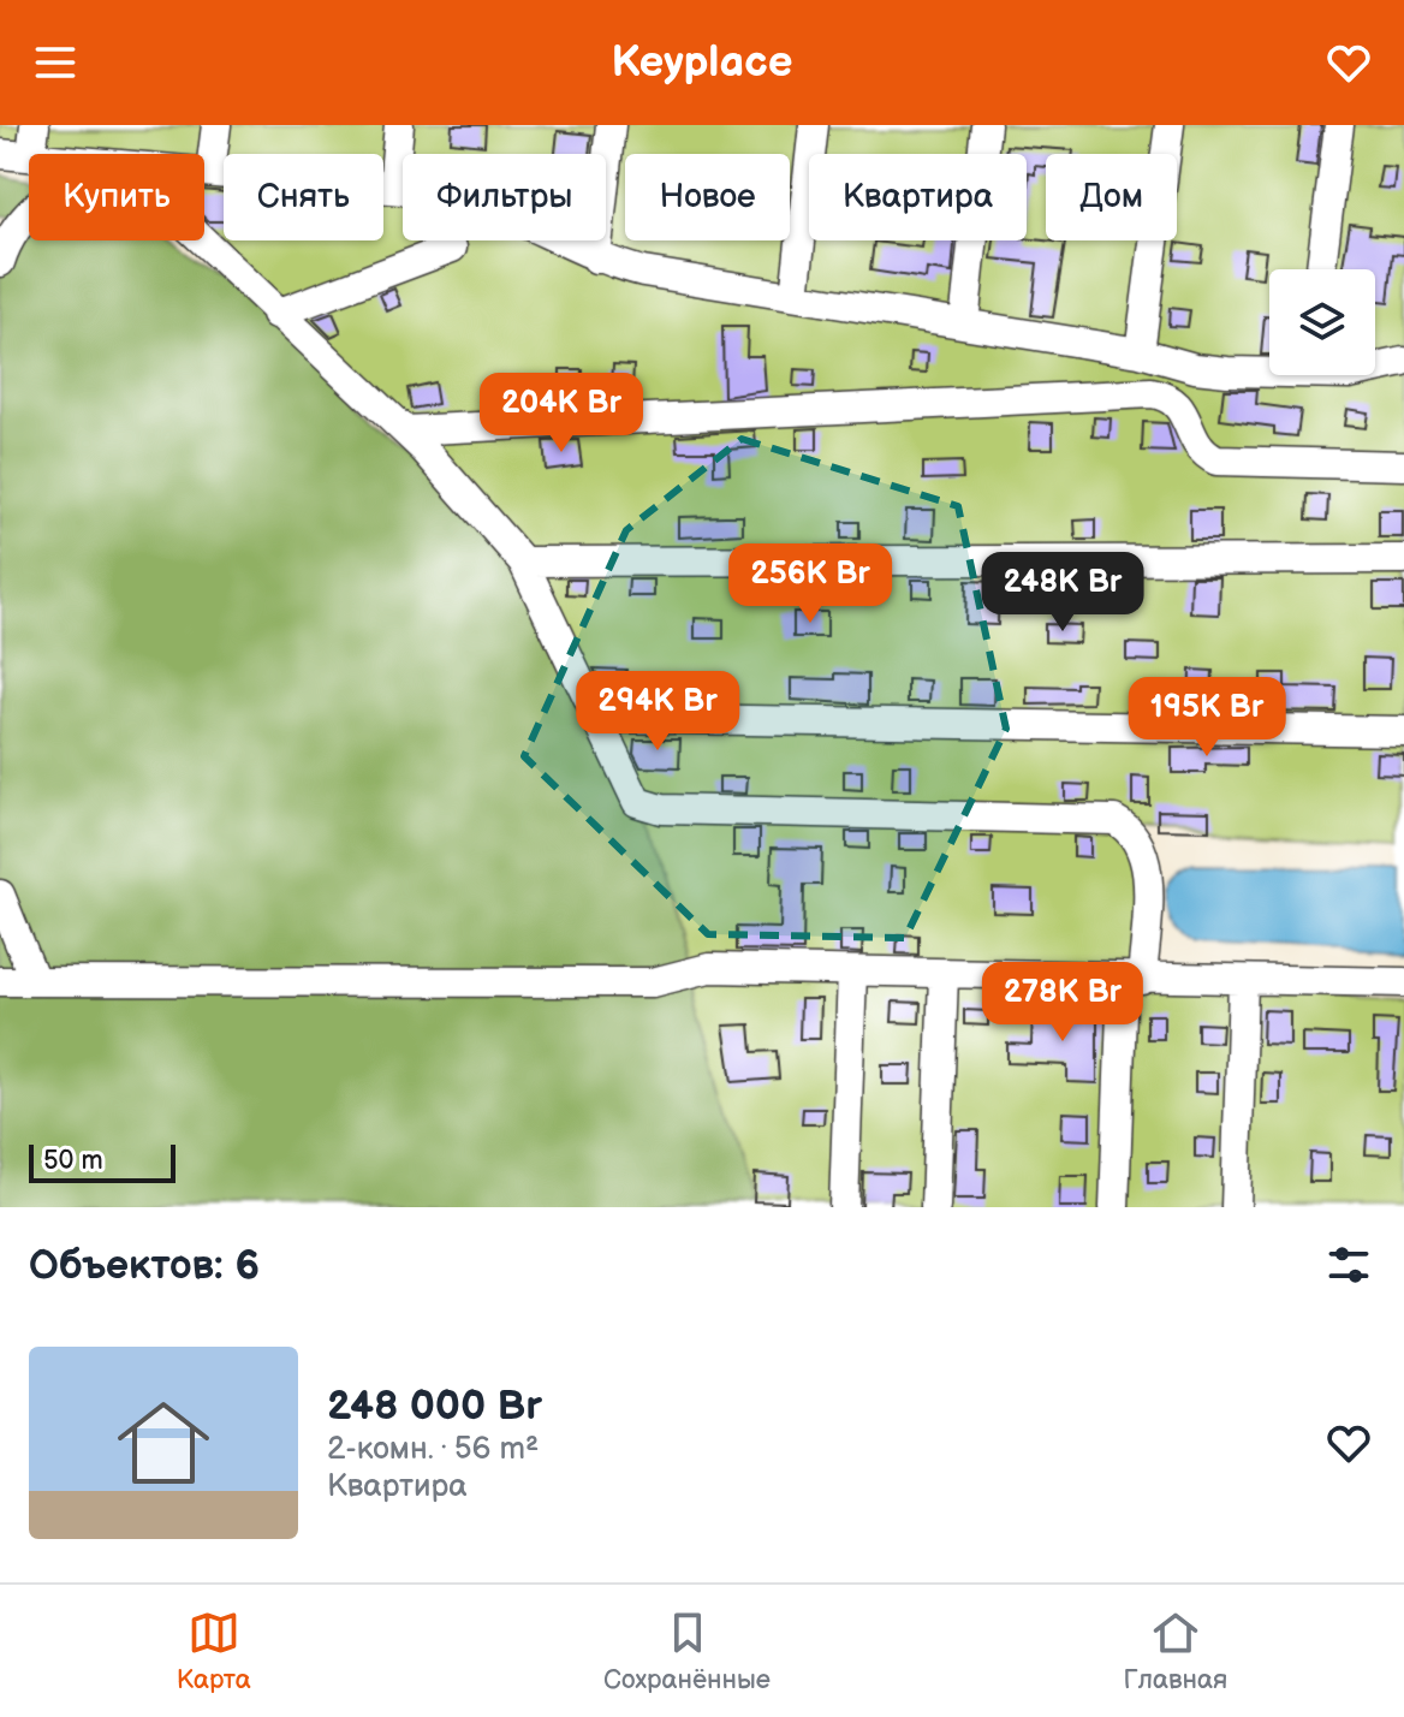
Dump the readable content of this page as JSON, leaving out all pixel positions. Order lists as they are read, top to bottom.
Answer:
{
  "scale_bar": "50 m",
  "page": {
    "header": "Keyplace",
    "chip": [
      "Купить",
      "Снять",
      "Фильтры",
      "Новое",
      "Квартира",
      "Дом"
    ],
    "price": [
      "204K Br",
      "256K Br",
      "248K Br",
      "294K Br",
      "195K Br",
      "278K Br"
    ],
    "scale": "50 m",
    "heading": "Объектов: 6",
    "list": [
      {
        "name": "248 000 Br",
        "note": "2-комн. · 56 m² · Квартира"
      }
    ],
    "tabs": ["Карта", "Сохранённые", "Главная"]
  }
}
